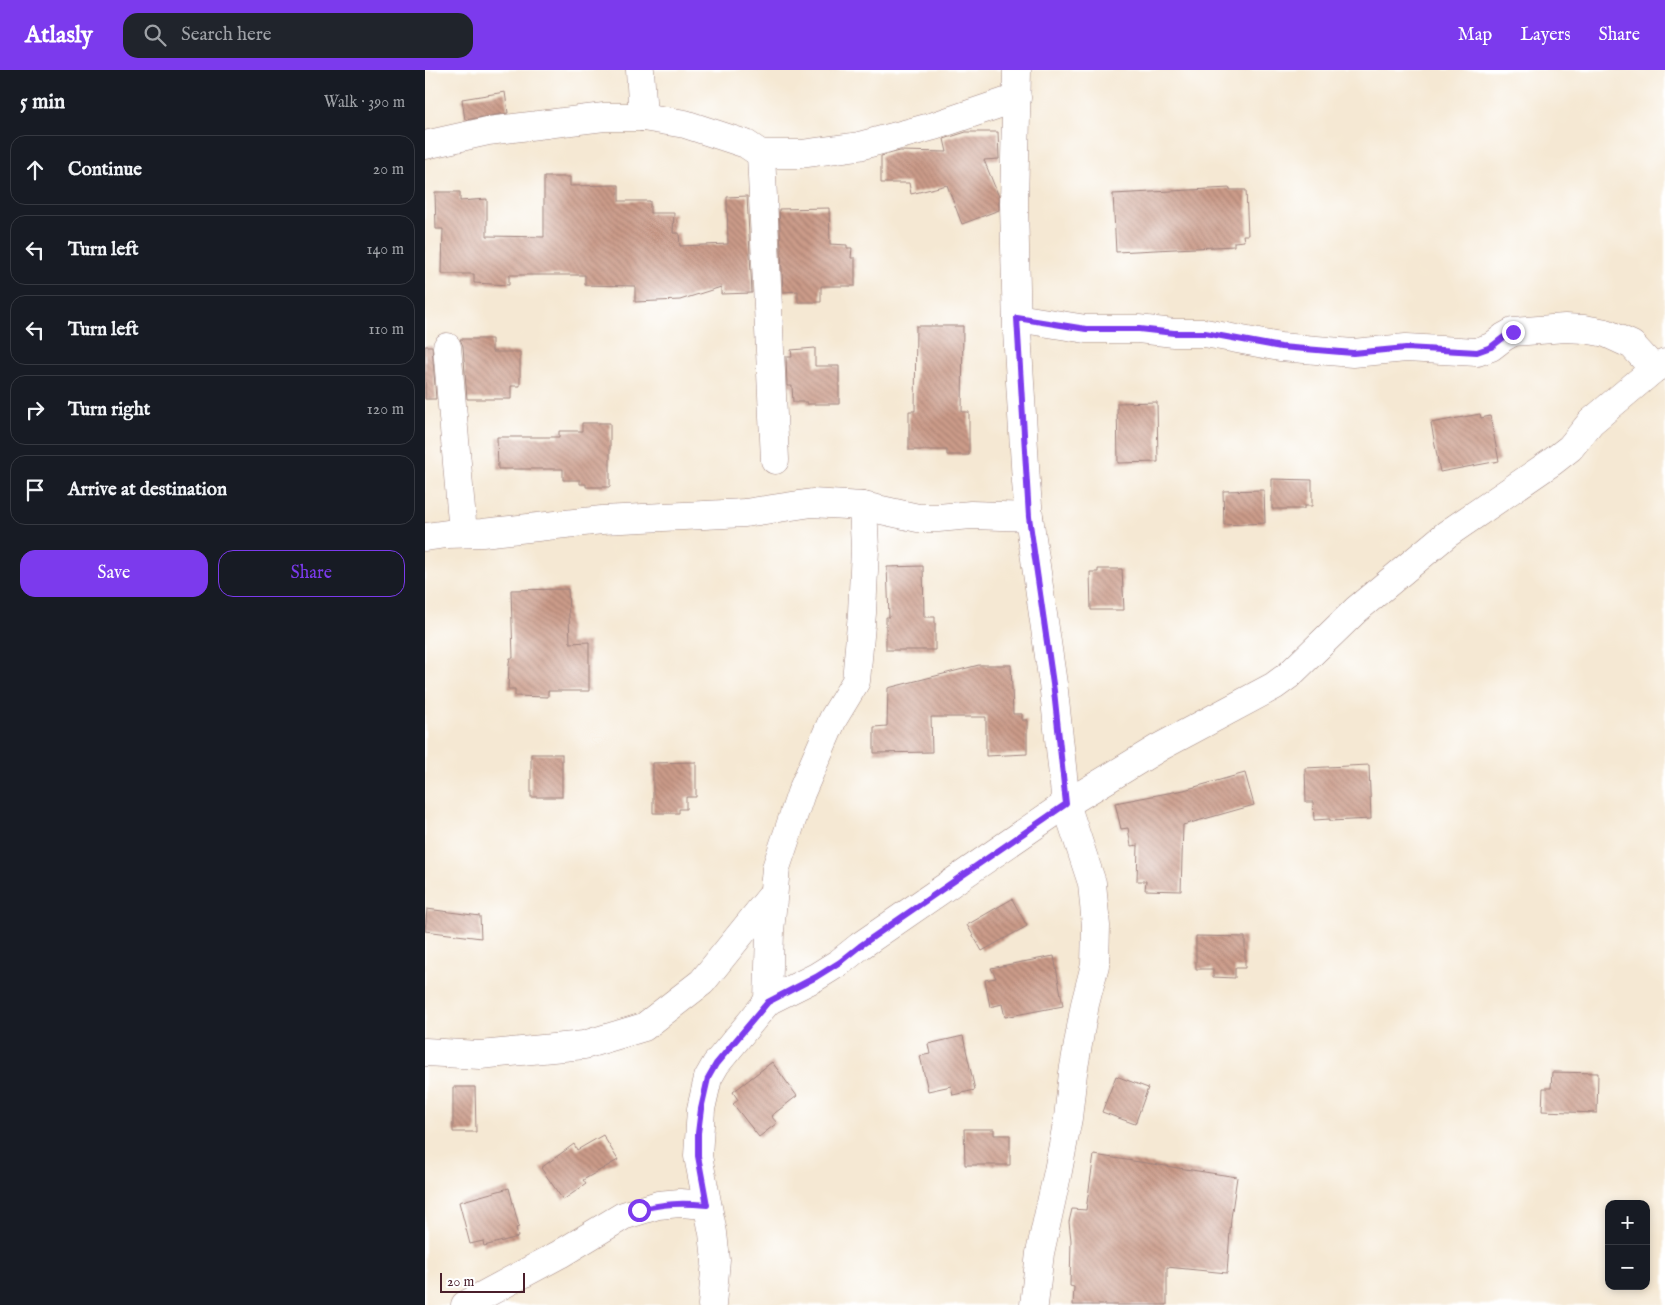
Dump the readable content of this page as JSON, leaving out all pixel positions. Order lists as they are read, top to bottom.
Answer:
{
  "scale_bar": "20 m",
  "page": {
    "header": "Atlasly",
    "search": "Search here",
    "nav": ["Map", "Layers", "Share"],
    "heading": ["5 min", "Walk · 390 m"],
    "list": [
      ["Continue", "20 m"],
      ["Turn left", "140 m"],
      ["Turn left", "110 m"],
      ["Turn right", "120 m"],
      "Arrive at destination"
    ],
    "buttons": ["Save", "Share"],
    "map_buttons": ["+", "−"],
    "scale": "20 m"
  }
}
